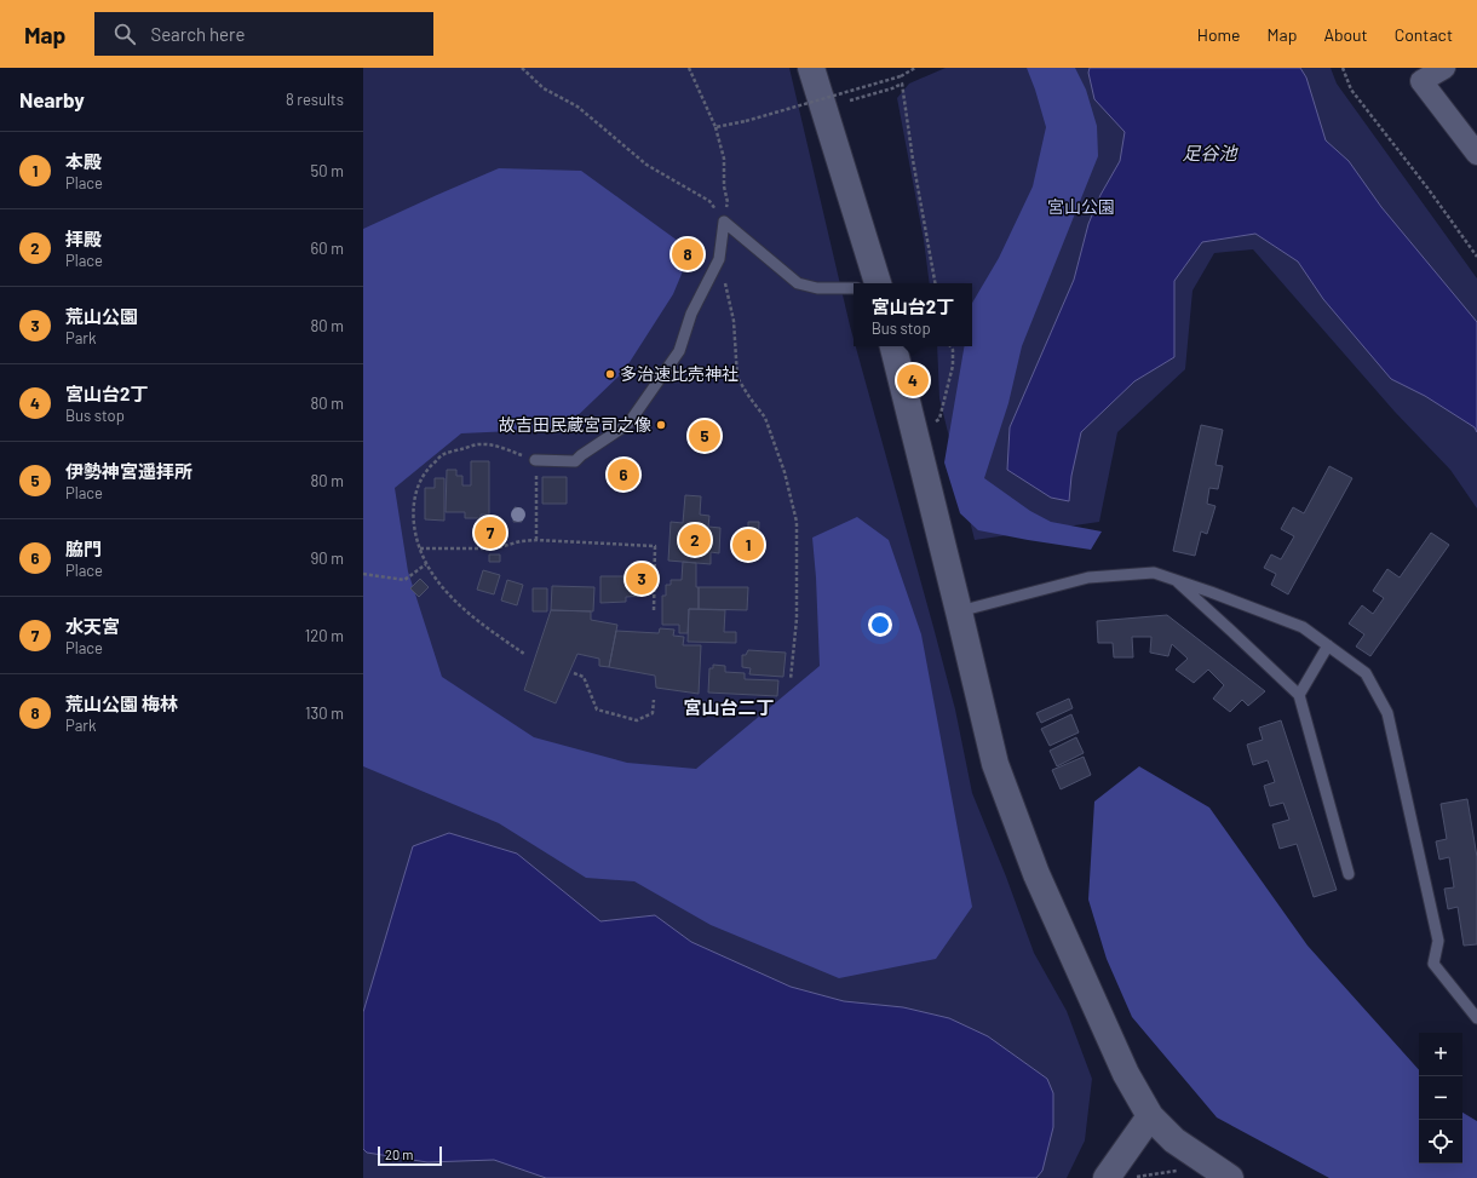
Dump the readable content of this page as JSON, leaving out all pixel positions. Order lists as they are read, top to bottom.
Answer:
{
  "districts": ["宮山台二丁"],
  "water": ["足谷池"],
  "parks": ["宮山公園"],
  "places": ["多治速比売神社", "故吉田民蔵宮司之像"],
  "scale_bar": "20 m",
  "page": {
    "header": "Map",
    "search": "Search here",
    "nav": [
      "Home",
      "Map",
      "About",
      "Contact"
    ],
    "heading": ["Nearby", "8 results"],
    "list": [
      {
        "mark": "1",
        "name": "本殿",
        "note": "Place",
        "value": "50 m"
      },
      {
        "mark": "2",
        "name": "拝殿",
        "note": "Place",
        "value": "60 m"
      },
      {
        "mark": "3",
        "name": "荒山公園",
        "note": "Park",
        "value": "80 m"
      },
      {
        "mark": "4",
        "name": "宮山台2丁",
        "note": "Bus stop",
        "value": "80 m"
      },
      {
        "mark": "5",
        "name": "伊勢神宮遥拝所",
        "note": "Place",
        "value": "80 m"
      },
      {
        "mark": "6",
        "name": "脇門",
        "note": "Place",
        "value": "90 m"
      },
      {
        "mark": "7",
        "name": "水天宮",
        "note": "Place",
        "value": "120 m"
      },
      {
        "mark": "8",
        "name": "荒山公園 梅林",
        "note": "Park",
        "value": "130 m"
      }
    ],
    "pins": [
      "8",
      "4",
      "5",
      "6",
      "7",
      "2",
      "1",
      "3"
    ],
    "popup": ["宮山台2丁", "Bus stop"],
    "map_buttons": ["+", "−"],
    "scale": "20 m"
  }
}
